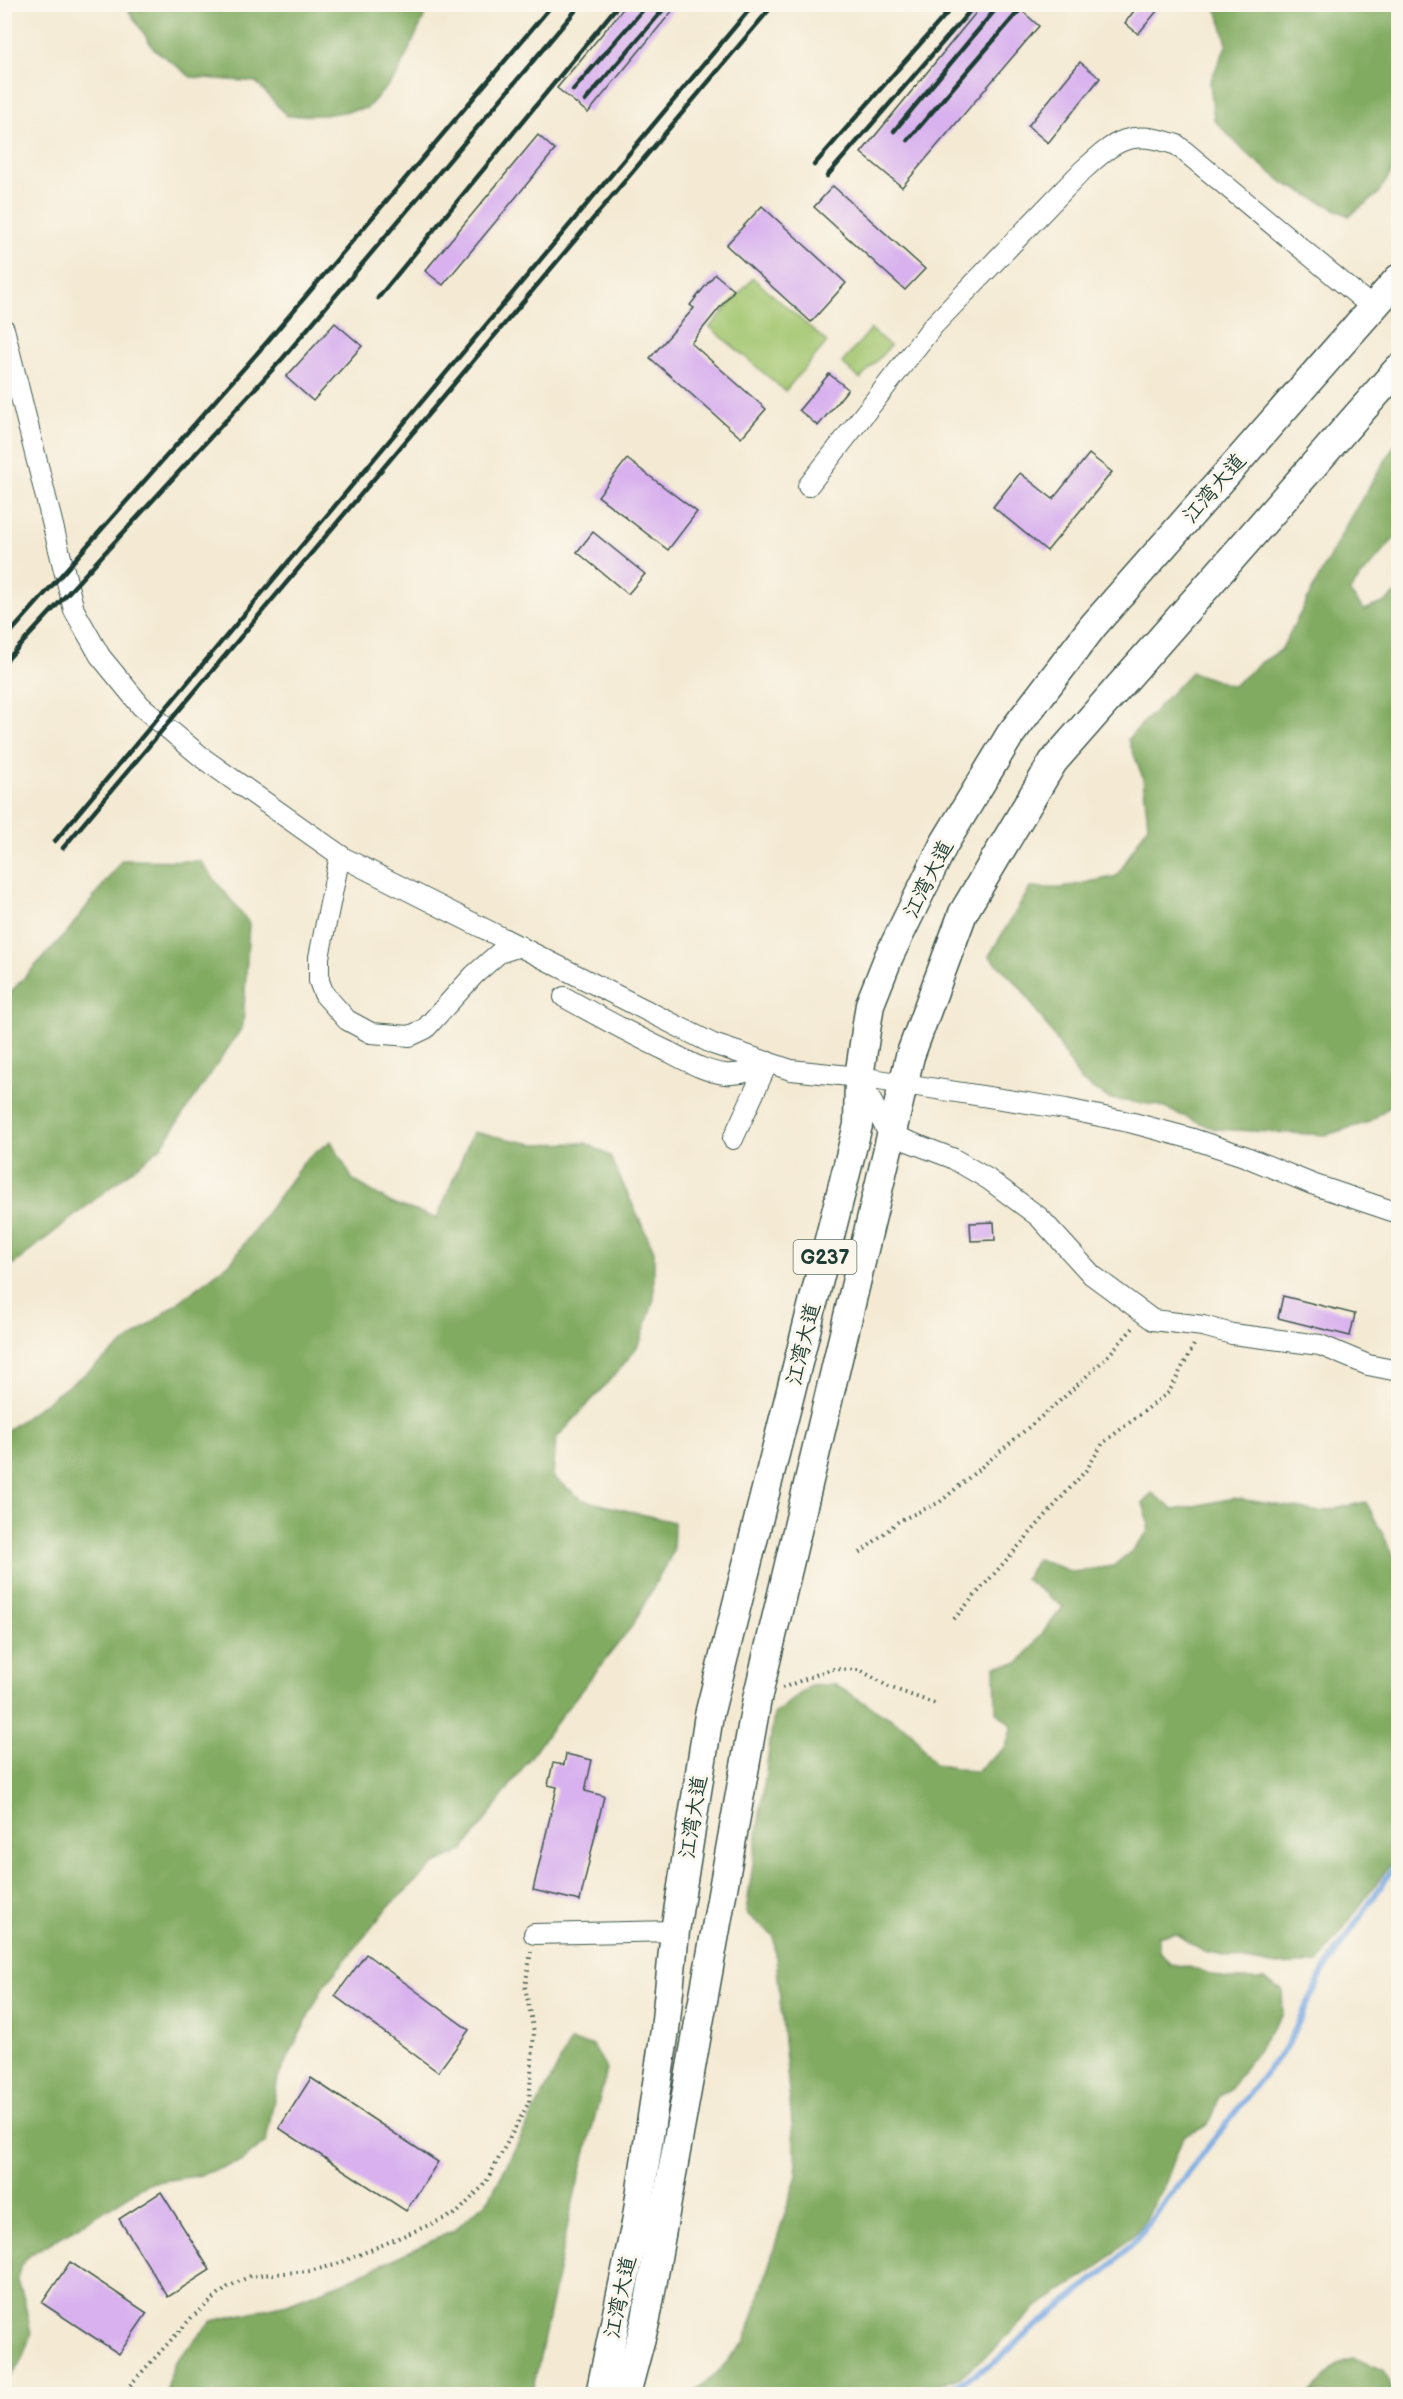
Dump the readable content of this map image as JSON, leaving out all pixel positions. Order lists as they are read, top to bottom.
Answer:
{
  "streets": {
    "highway": ["江湾大道", "G237"]
  }
}
